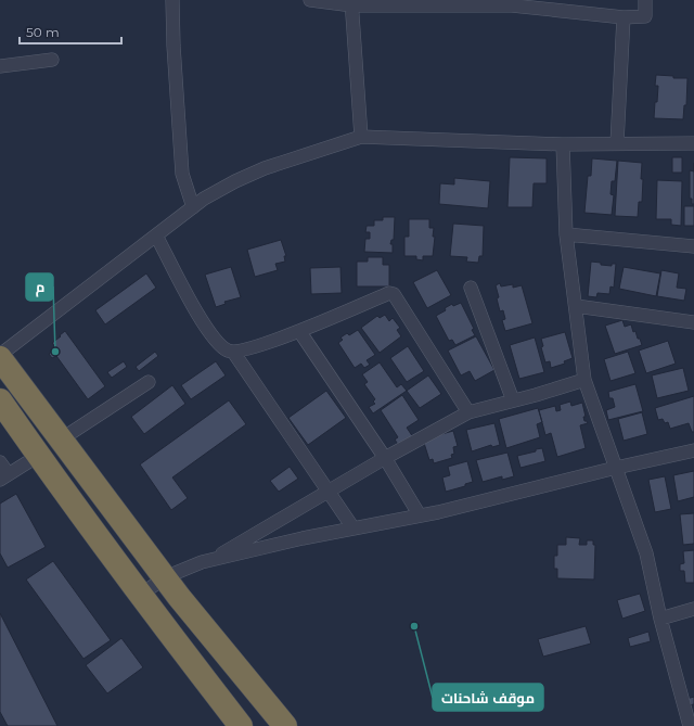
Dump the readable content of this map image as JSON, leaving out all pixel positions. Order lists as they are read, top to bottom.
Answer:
{
  "places": ["م", "موقف شاحنات"],
  "scale_bar": "50 m"
}
